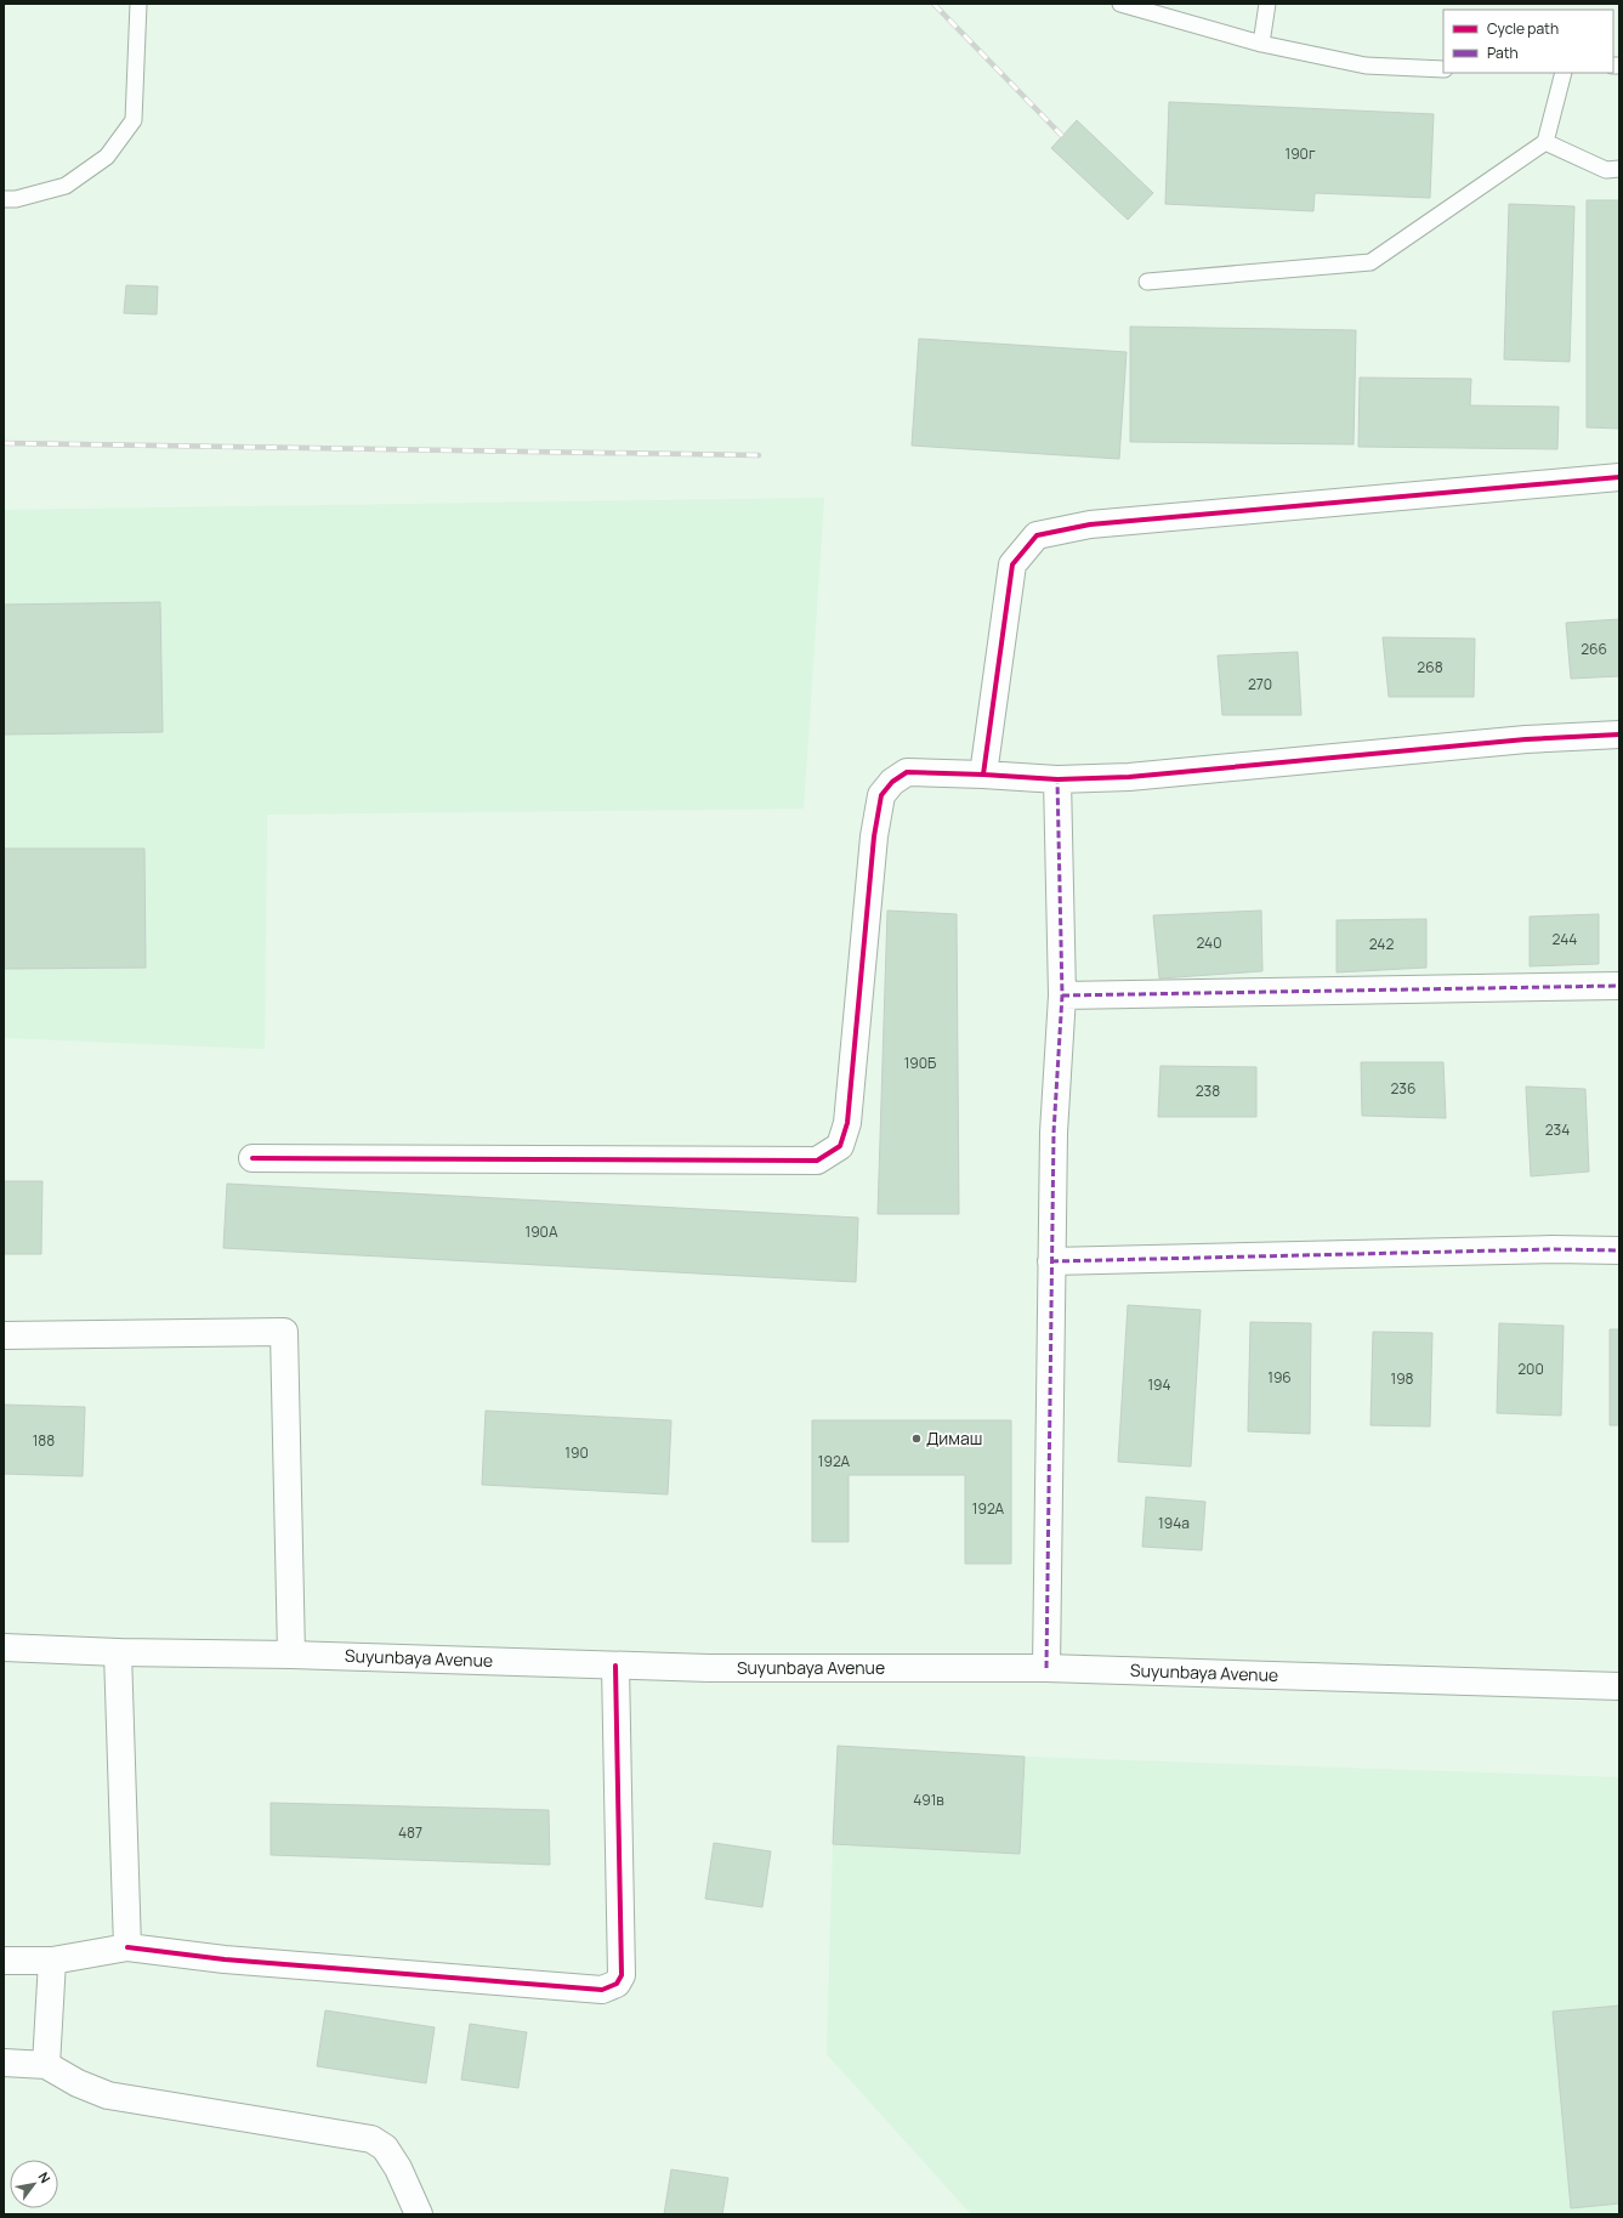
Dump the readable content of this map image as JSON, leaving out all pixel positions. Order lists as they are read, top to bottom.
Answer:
{
  "streets": {
    "street": ["Suyunbaya Avenue"]
  },
  "places": ["Димаш"],
  "house_numbers": [
    "190г",
    "266",
    "268",
    "270",
    "244",
    "240",
    "242",
    "190Б",
    "236",
    "238",
    "234",
    "190А",
    "200",
    "196",
    "198",
    "194",
    "188",
    "190",
    "192А",
    "192А",
    "194а",
    "491в",
    "487"
  ],
  "legend": ["Cycle path", "Path"],
  "north": "top right"
}
